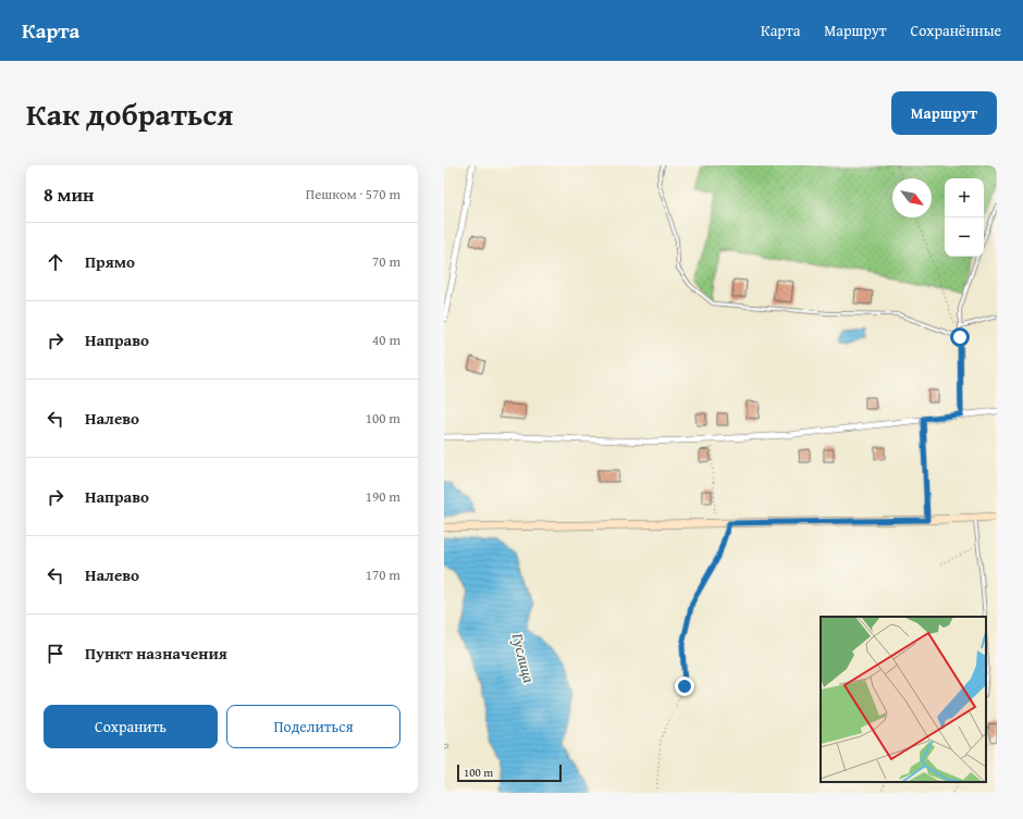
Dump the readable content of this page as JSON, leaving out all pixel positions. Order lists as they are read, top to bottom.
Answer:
{
  "water": ["Гуслица"],
  "scale_bar": "100 m",
  "north": "bottom right",
  "page": {
    "header": "Карта",
    "nav": ["Карта", "Маршрут", "Сохранённые"],
    "title": "Как добраться",
    "buttons": [
      "Маршрут",
      ["Сохранить", "Поделиться"]
    ],
    "heading": ["8 мин", "Пешком · 570 m"],
    "map_buttons": ["+", "−"],
    "list": [
      ["Прямо", "70 m"],
      ["Направо", "40 m"],
      ["Налево", "100 m"],
      ["Направо", "190 m"],
      ["Налево", "170 m"],
      "Пункт назначения"
    ],
    "scale": "100 m"
  }
}
